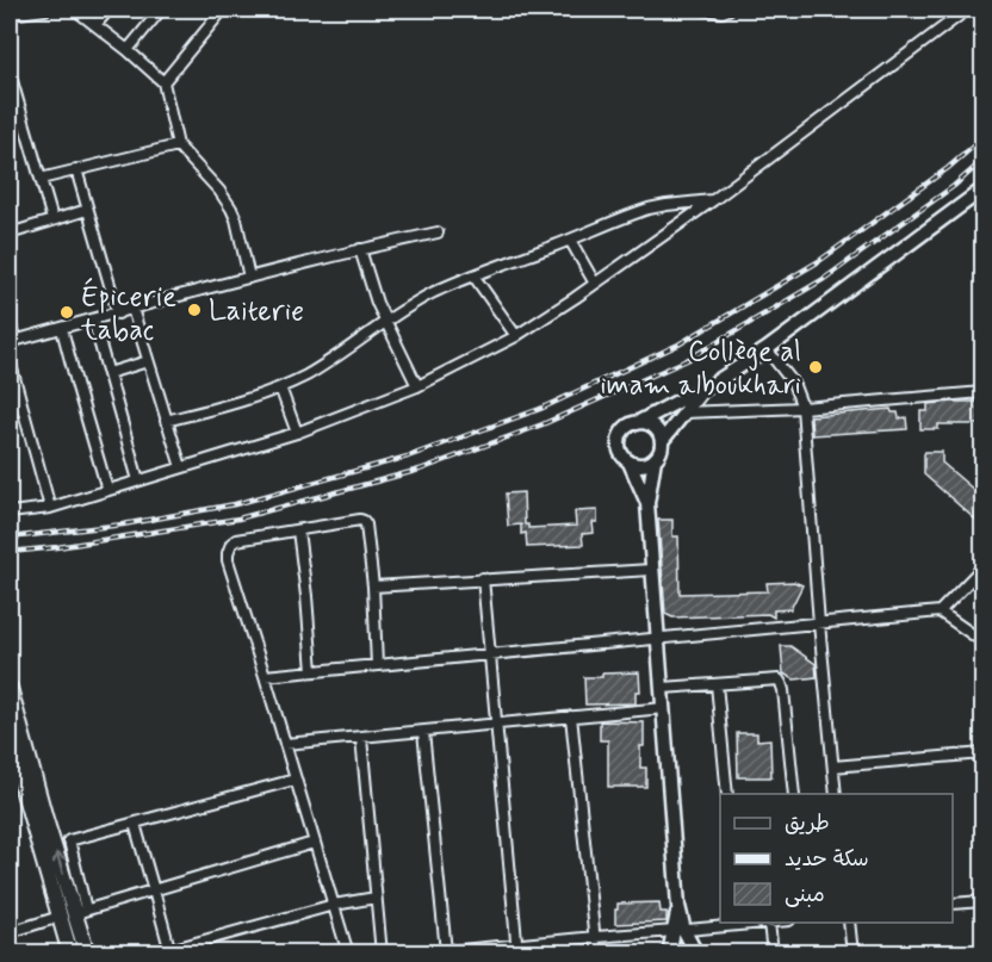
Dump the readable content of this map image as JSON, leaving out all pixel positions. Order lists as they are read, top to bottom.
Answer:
{
  "places": ["Laiterie", "Épicerie tabac", "Collège al imam alboukhari"],
  "legend": ["طريق", "سكة حديد", "مبنى"]
}
